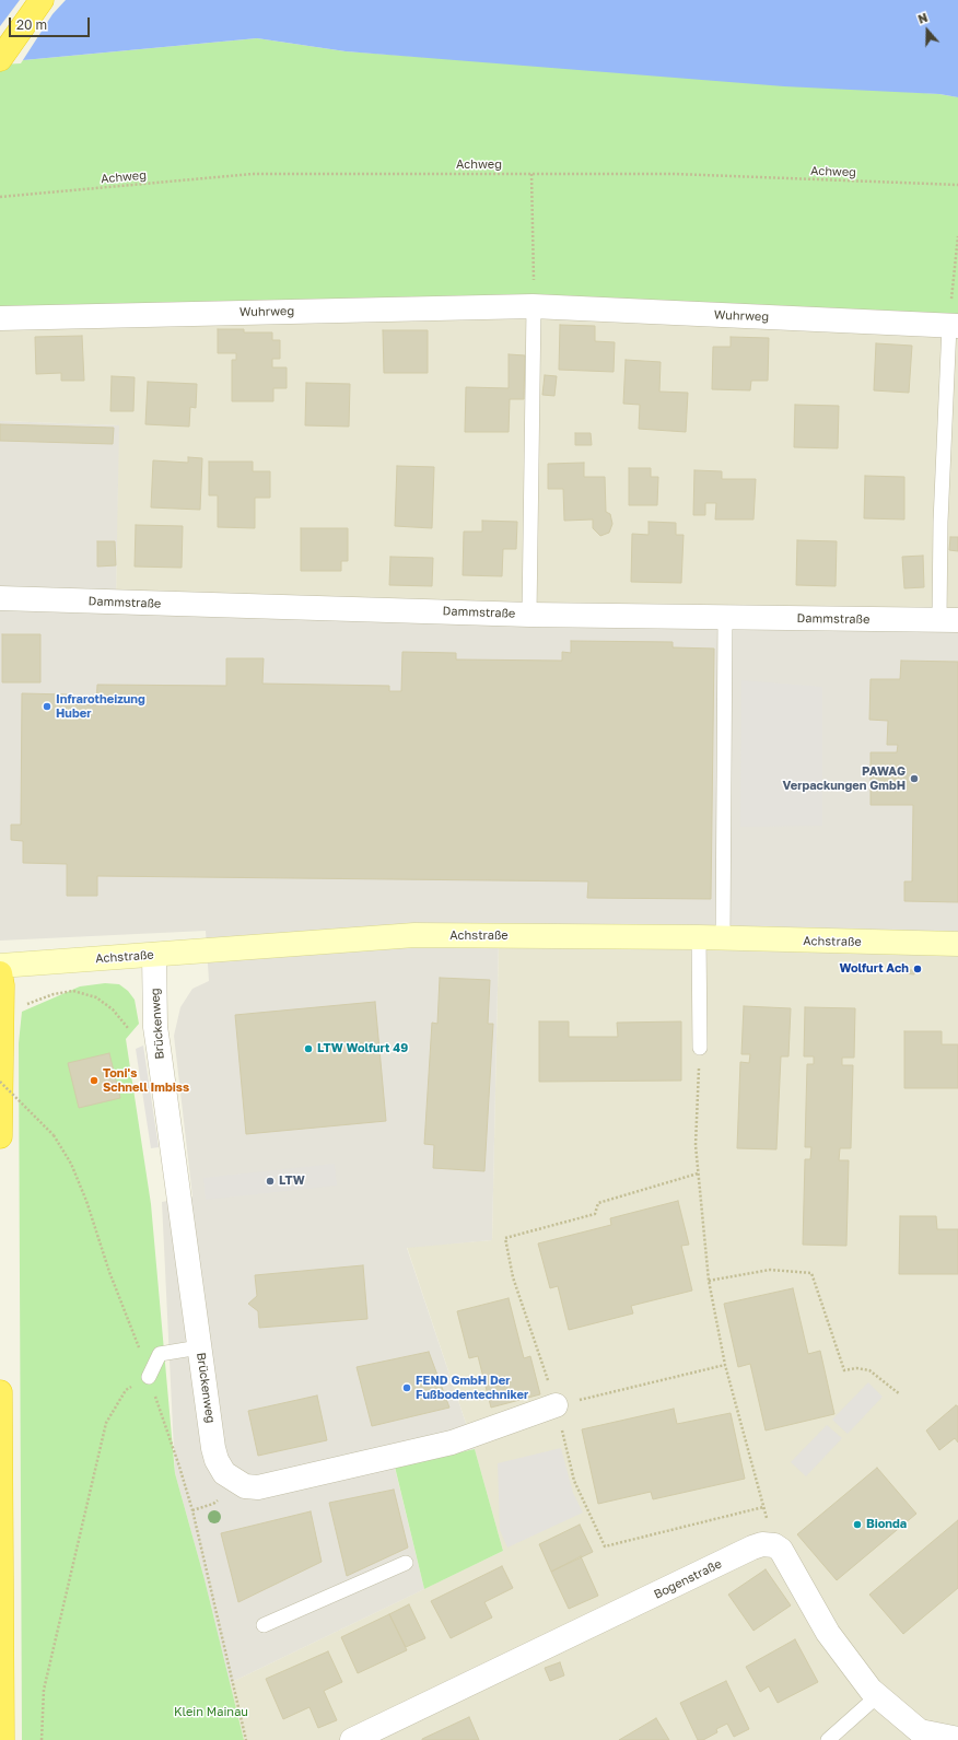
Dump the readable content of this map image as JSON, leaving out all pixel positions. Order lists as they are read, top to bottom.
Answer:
{
  "streets": {
    "main road": ["Achstraße"],
    "street": [
      "Wuhrweg",
      "Dammstraße",
      "Brückenweg",
      "Bogenstraße"
    ],
    "path": ["Achweg"]
  },
  "crossings": [
    ["Achstraße", "Brückenweg"]
  ],
  "parks": ["Klein Mainau"],
  "places": [
    "Infrarotheizung Huber",
    "PAWAG Verpackungen GmbH",
    "Wolfurt Ach",
    "LTW Wolfurt 49",
    "Toni's Schnell Imbiss",
    "LTW",
    "FEND GmbH Der Fußbodentechniker",
    "Bionda"
  ],
  "scale_bar": "20 m",
  "north": "top"
}
